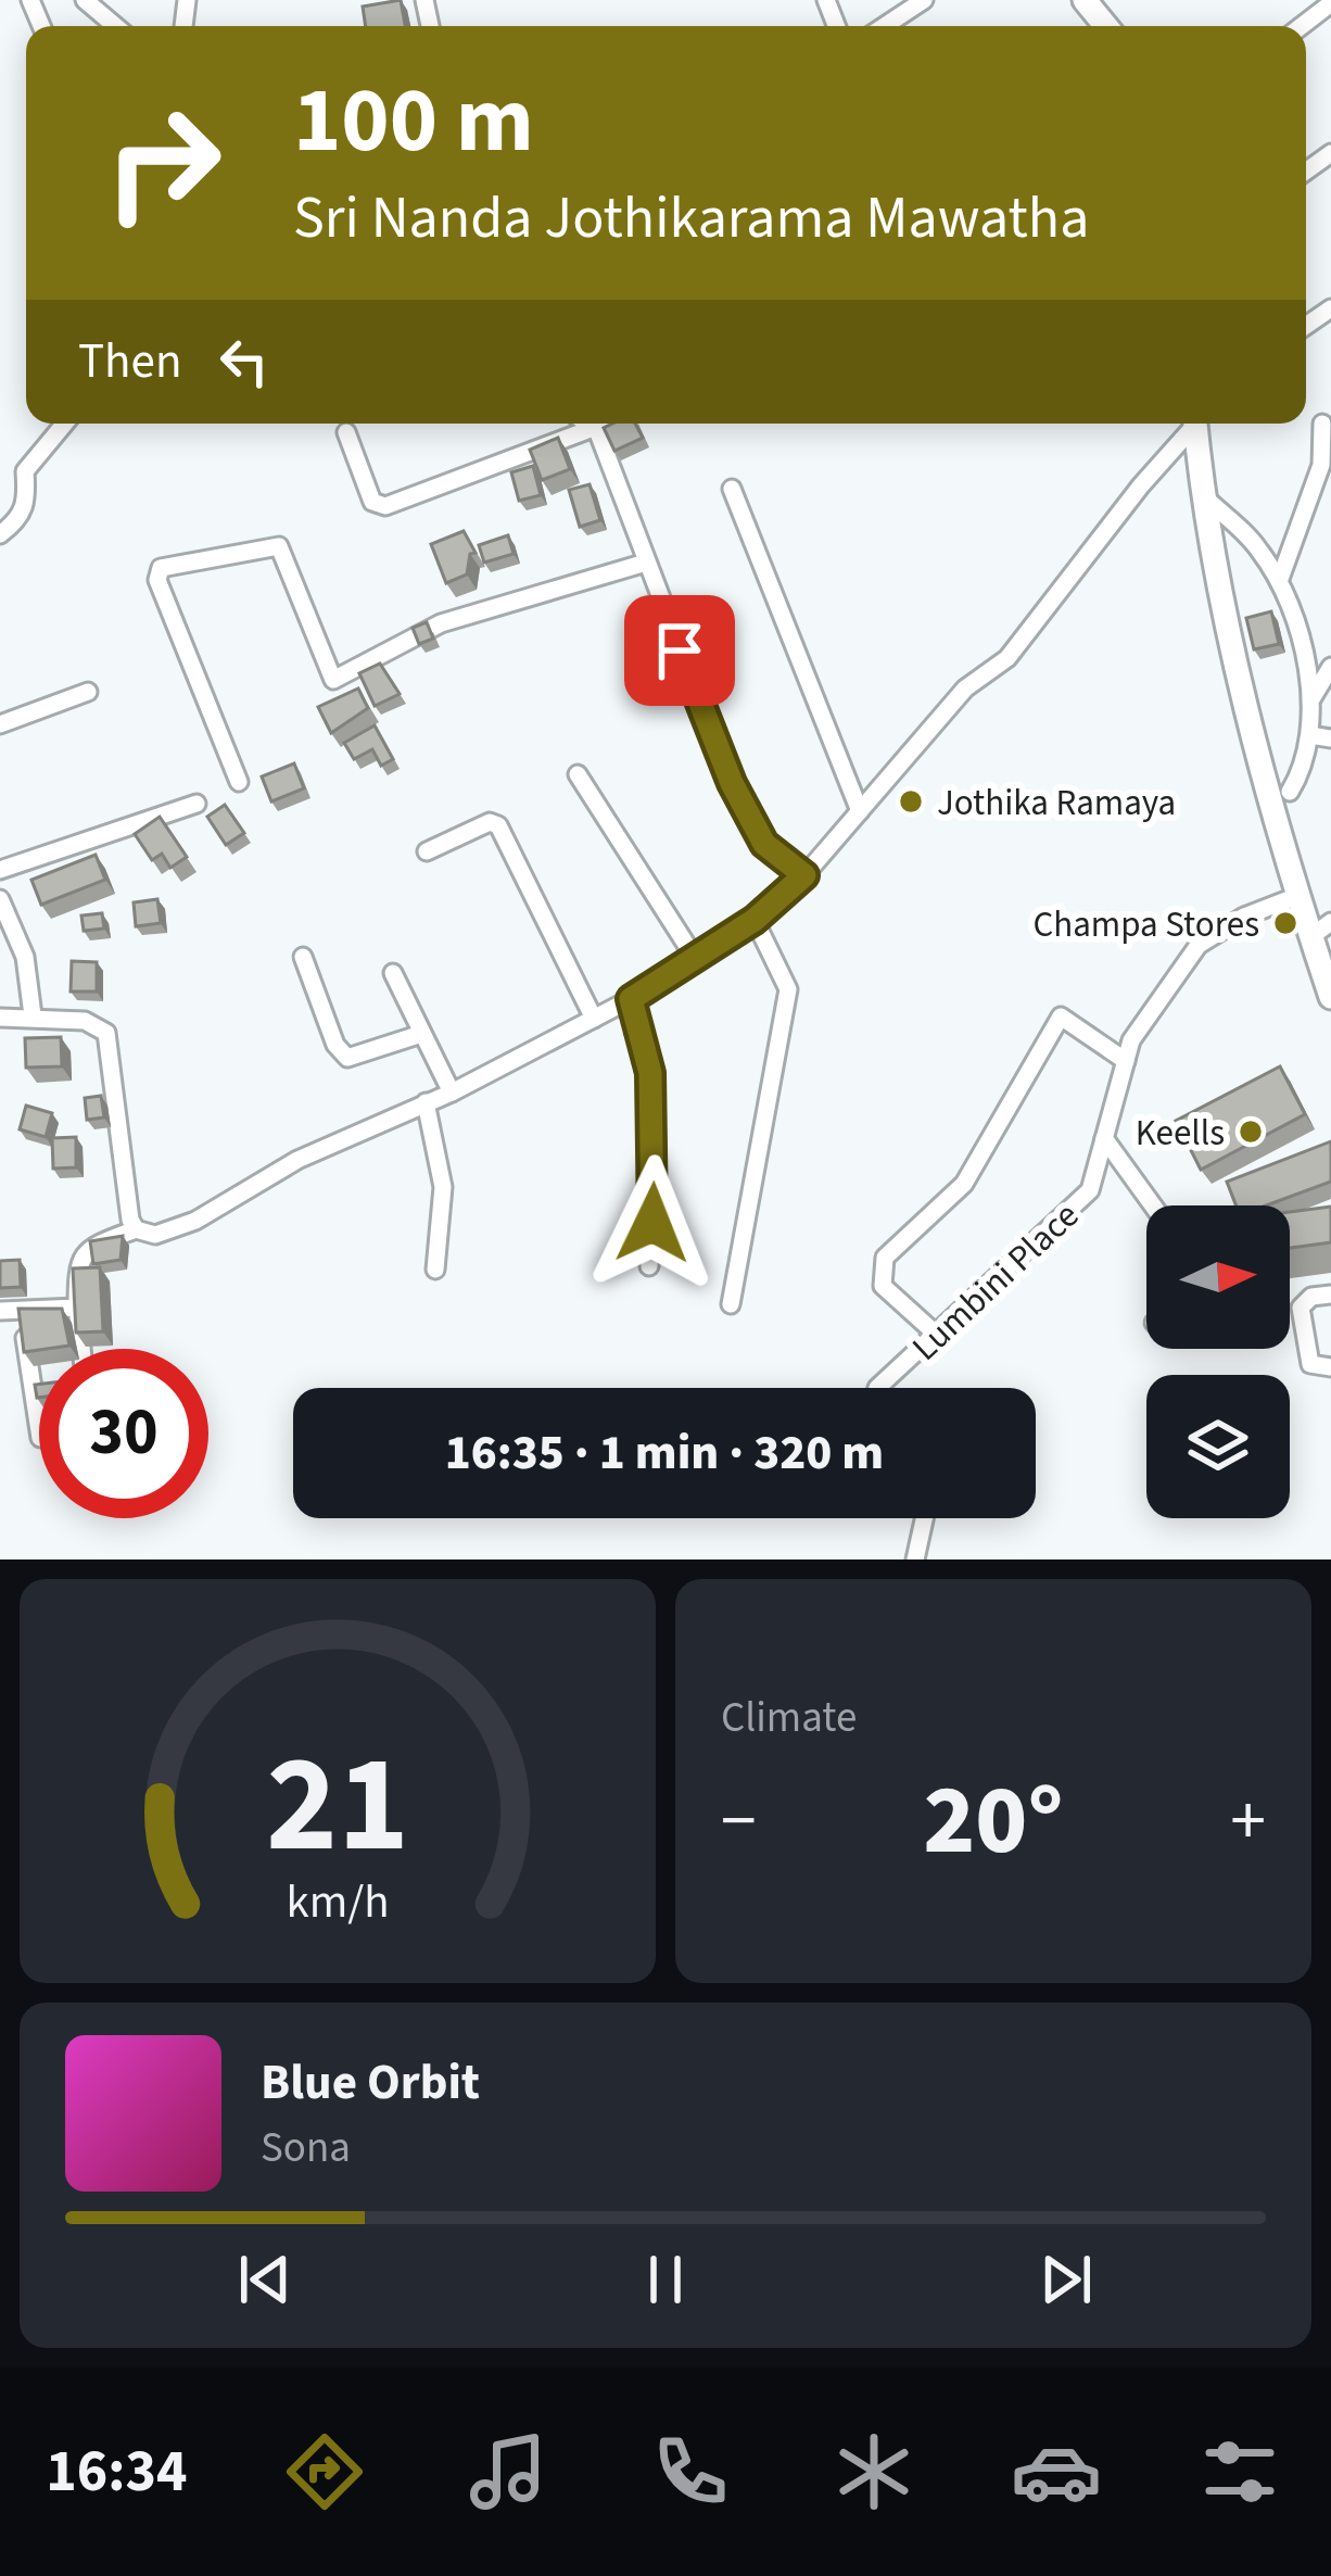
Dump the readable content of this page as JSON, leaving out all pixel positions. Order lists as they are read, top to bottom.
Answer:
{
  "streets": {
    "street": ["Lumbini Place"]
  },
  "places": ["Jothika Ramaya", "Champa Stores", "Keells"],
  "north": "right",
  "page": {
    "turn": ["100 m", "Sri Nanda Jothikarama Mawatha"],
    "then": "Then",
    "limit": "30",
    "trip": "16:35 · 1 min · 320 m",
    "tile": "Climate",
    "heat": ["−", "20°", "+"],
    "song": ["Blue Orbit", "Sona"],
    "tabs": "16:34",
    "gauge": ["21", "km/h"]
  }
}
